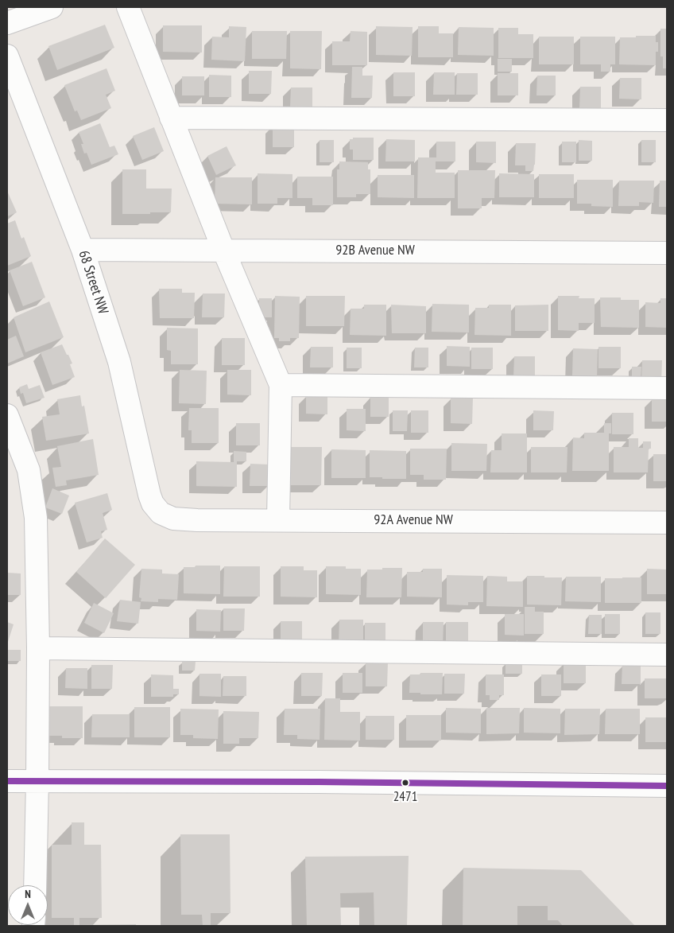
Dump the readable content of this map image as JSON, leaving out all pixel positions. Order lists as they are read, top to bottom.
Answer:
{
  "streets": {
    "street": ["92B Avenue NW", "68 Street NW", "92A Avenue NW"]
  },
  "crossings": [
    ["92B Avenue NW", "68 Street NW"],
    ["68 Street NW", "92A Avenue NW"]
  ],
  "places": ["2471"],
  "north": "top"
}
